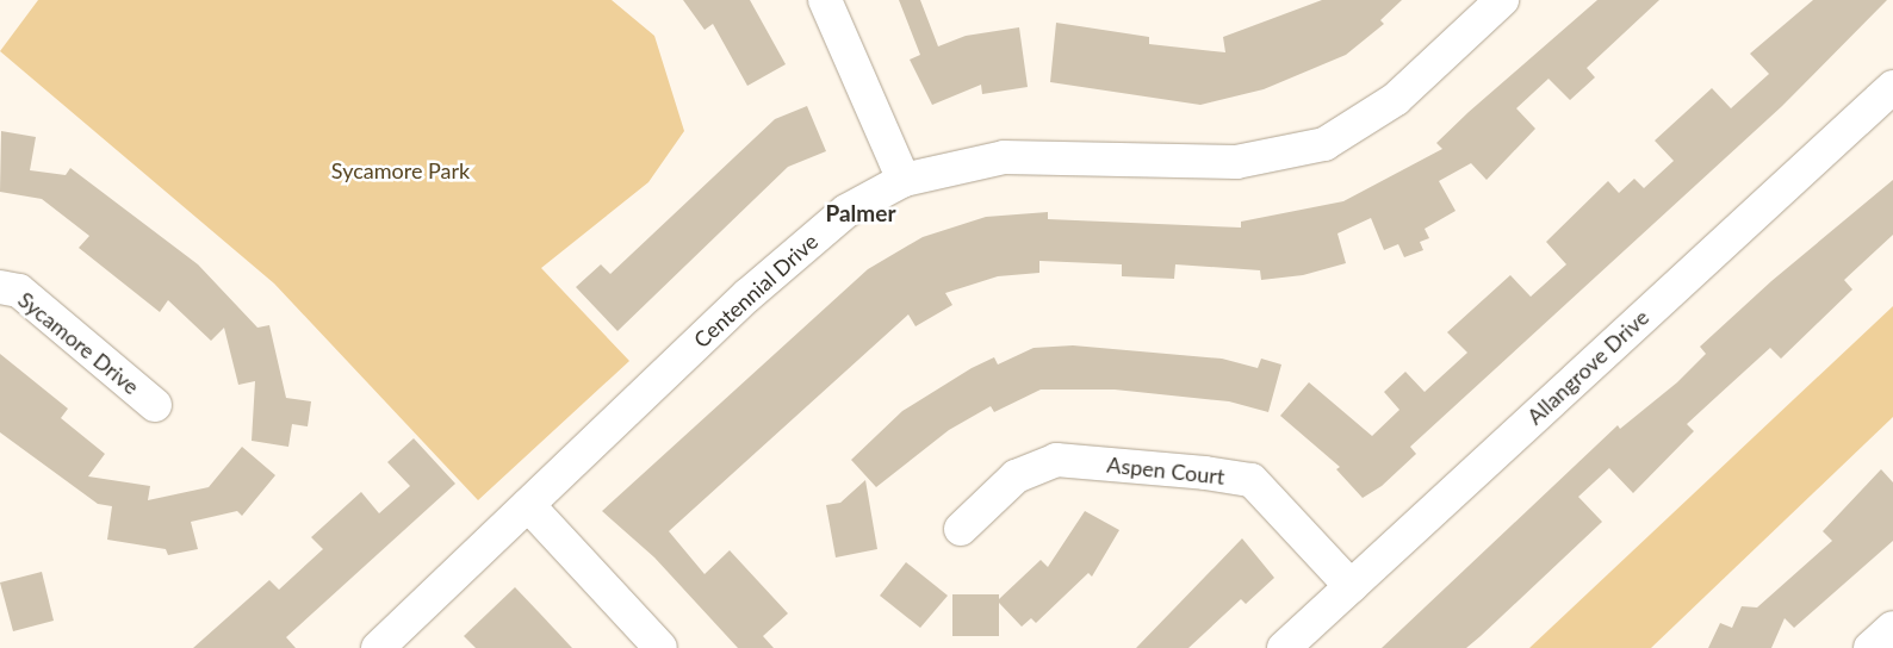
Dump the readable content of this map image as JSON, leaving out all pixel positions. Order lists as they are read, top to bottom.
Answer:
{
  "streets": {
    "street": [
      "Centennial Drive",
      "Sycamore Drive",
      "Allangrove Drive",
      "Aspen Court"
    ]
  },
  "crossings": [
    ["Allangrove Drive", "Aspen Court"]
  ],
  "districts": ["Palmer"],
  "parks": ["Sycamore Park"]
}
